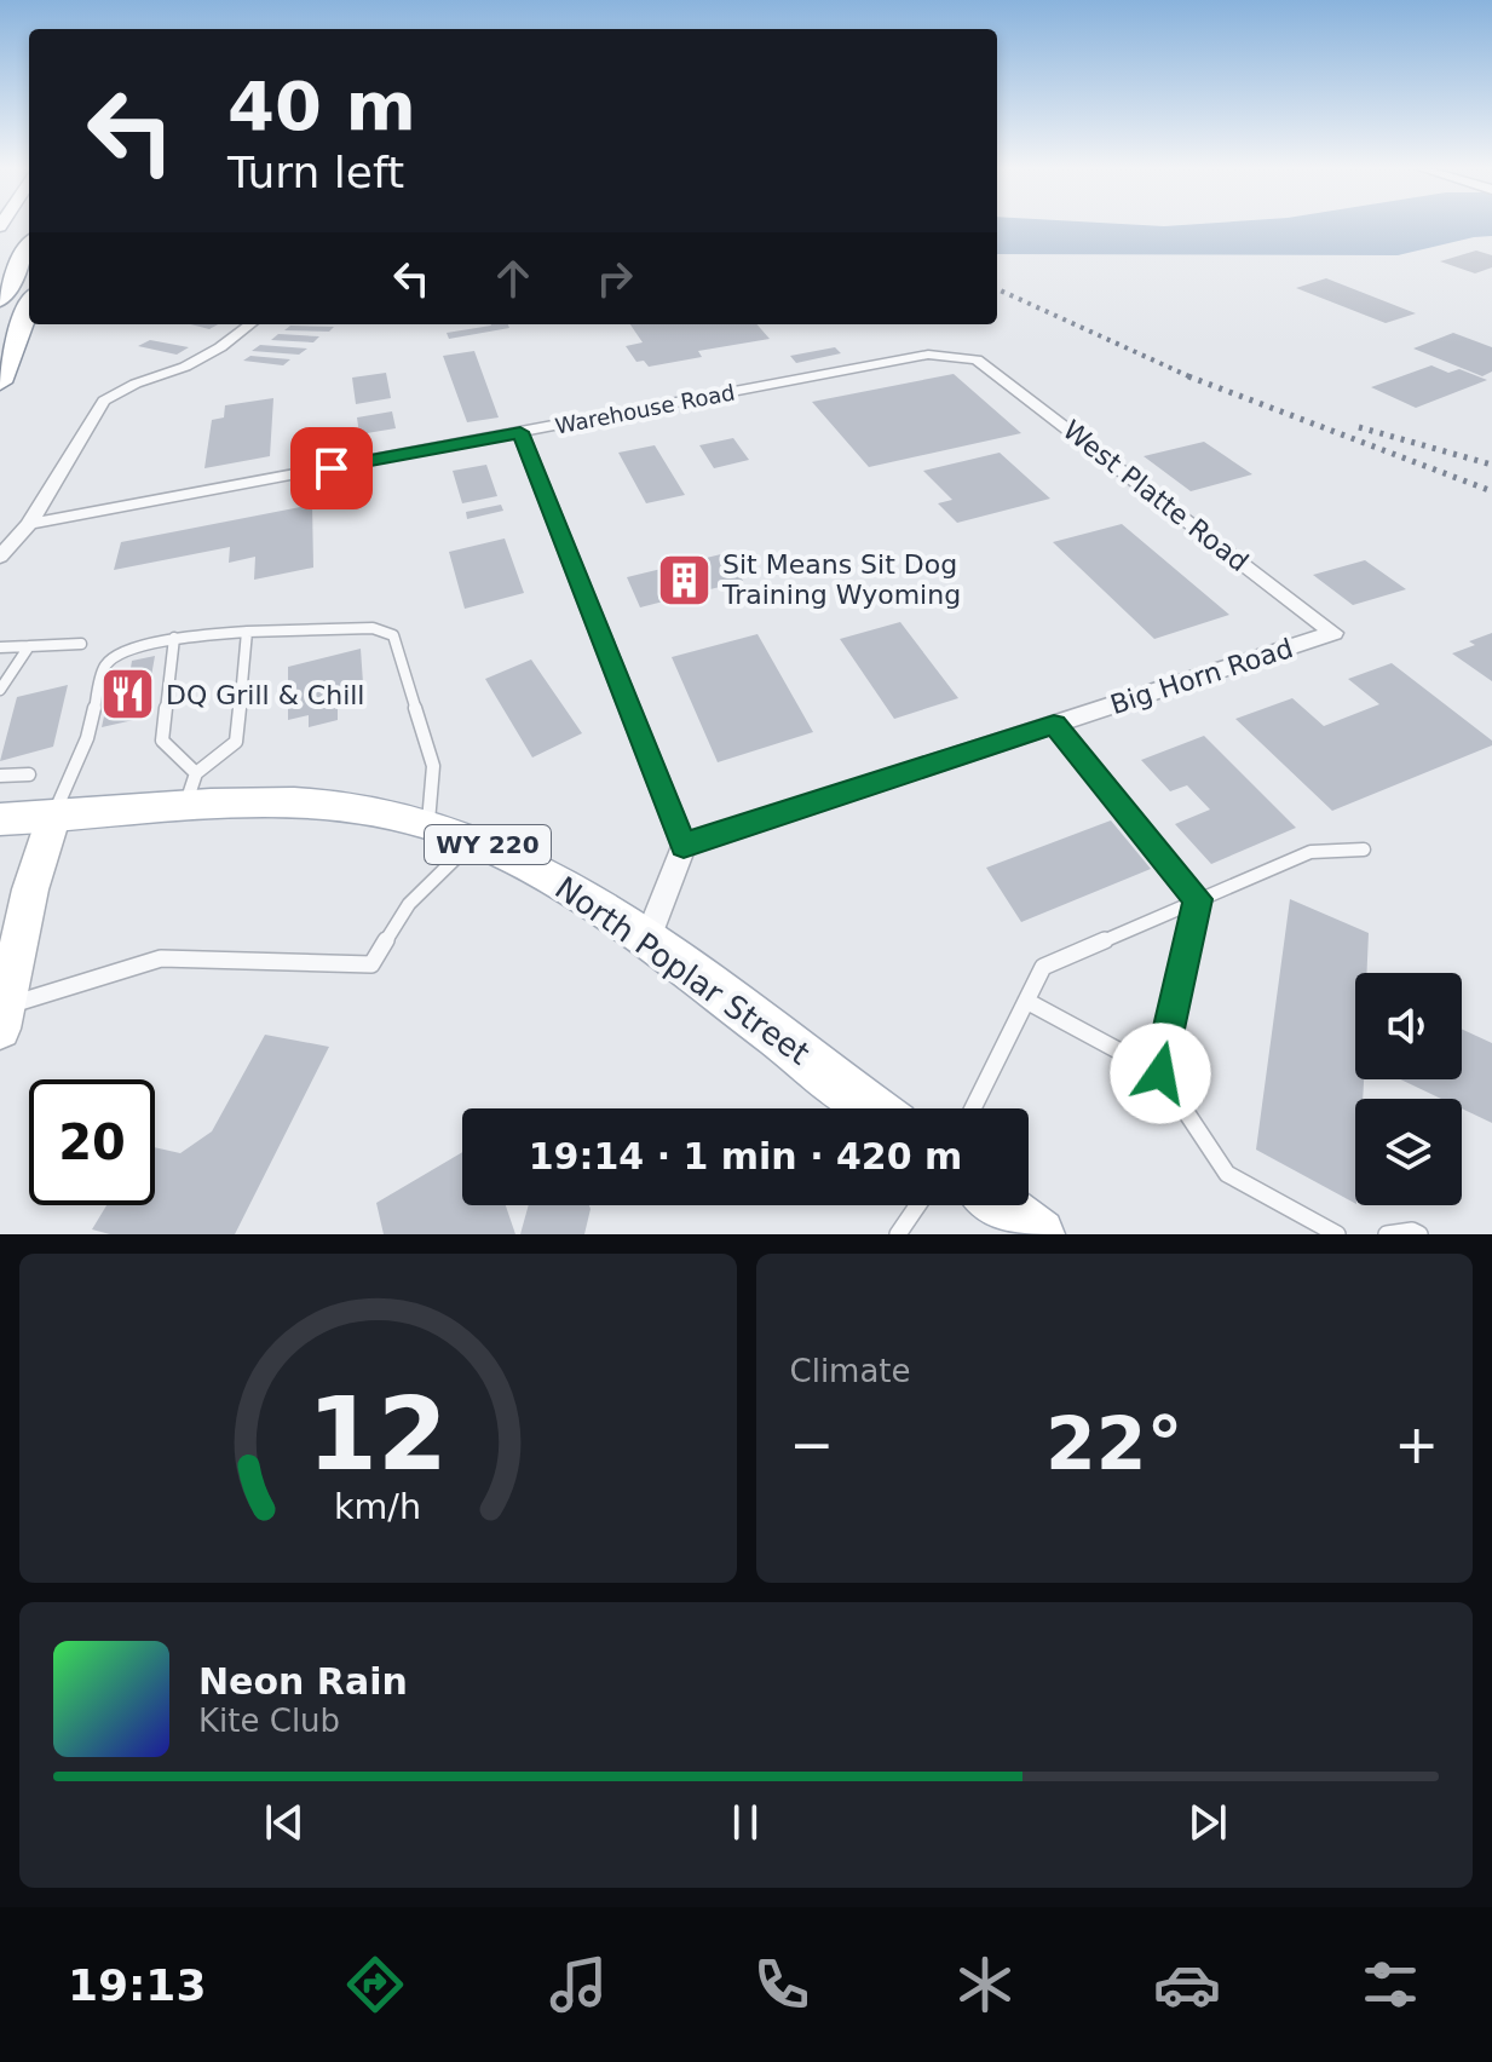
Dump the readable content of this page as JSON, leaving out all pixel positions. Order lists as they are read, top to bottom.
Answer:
{
  "streets": {
    "main road": ["WY 220", "North Poplar Street"],
    "street": ["Warehouse Road", "West Platte Road", "Big Horn Road"]
  },
  "crossings": [
    ["Warehouse Road", "West Platte Road"],
    ["West Platte Road", "Big Horn Road"]
  ],
  "places": {
    "building": ["Sit Means Sit Dog Training Wyoming"],
    "restaurant": ["DQ Grill & Chill"]
  },
  "page": {
    "turn": ["40 m", "Turn left"],
    "limit": "20",
    "trip": "19:14 · 1 min · 420 m",
    "tile": "Climate",
    "heat": ["−", "22°", "+"],
    "song": ["Neon Rain", "Kite Club"],
    "tabs": "19:13",
    "gauge": ["12", "km/h"]
  }
}
